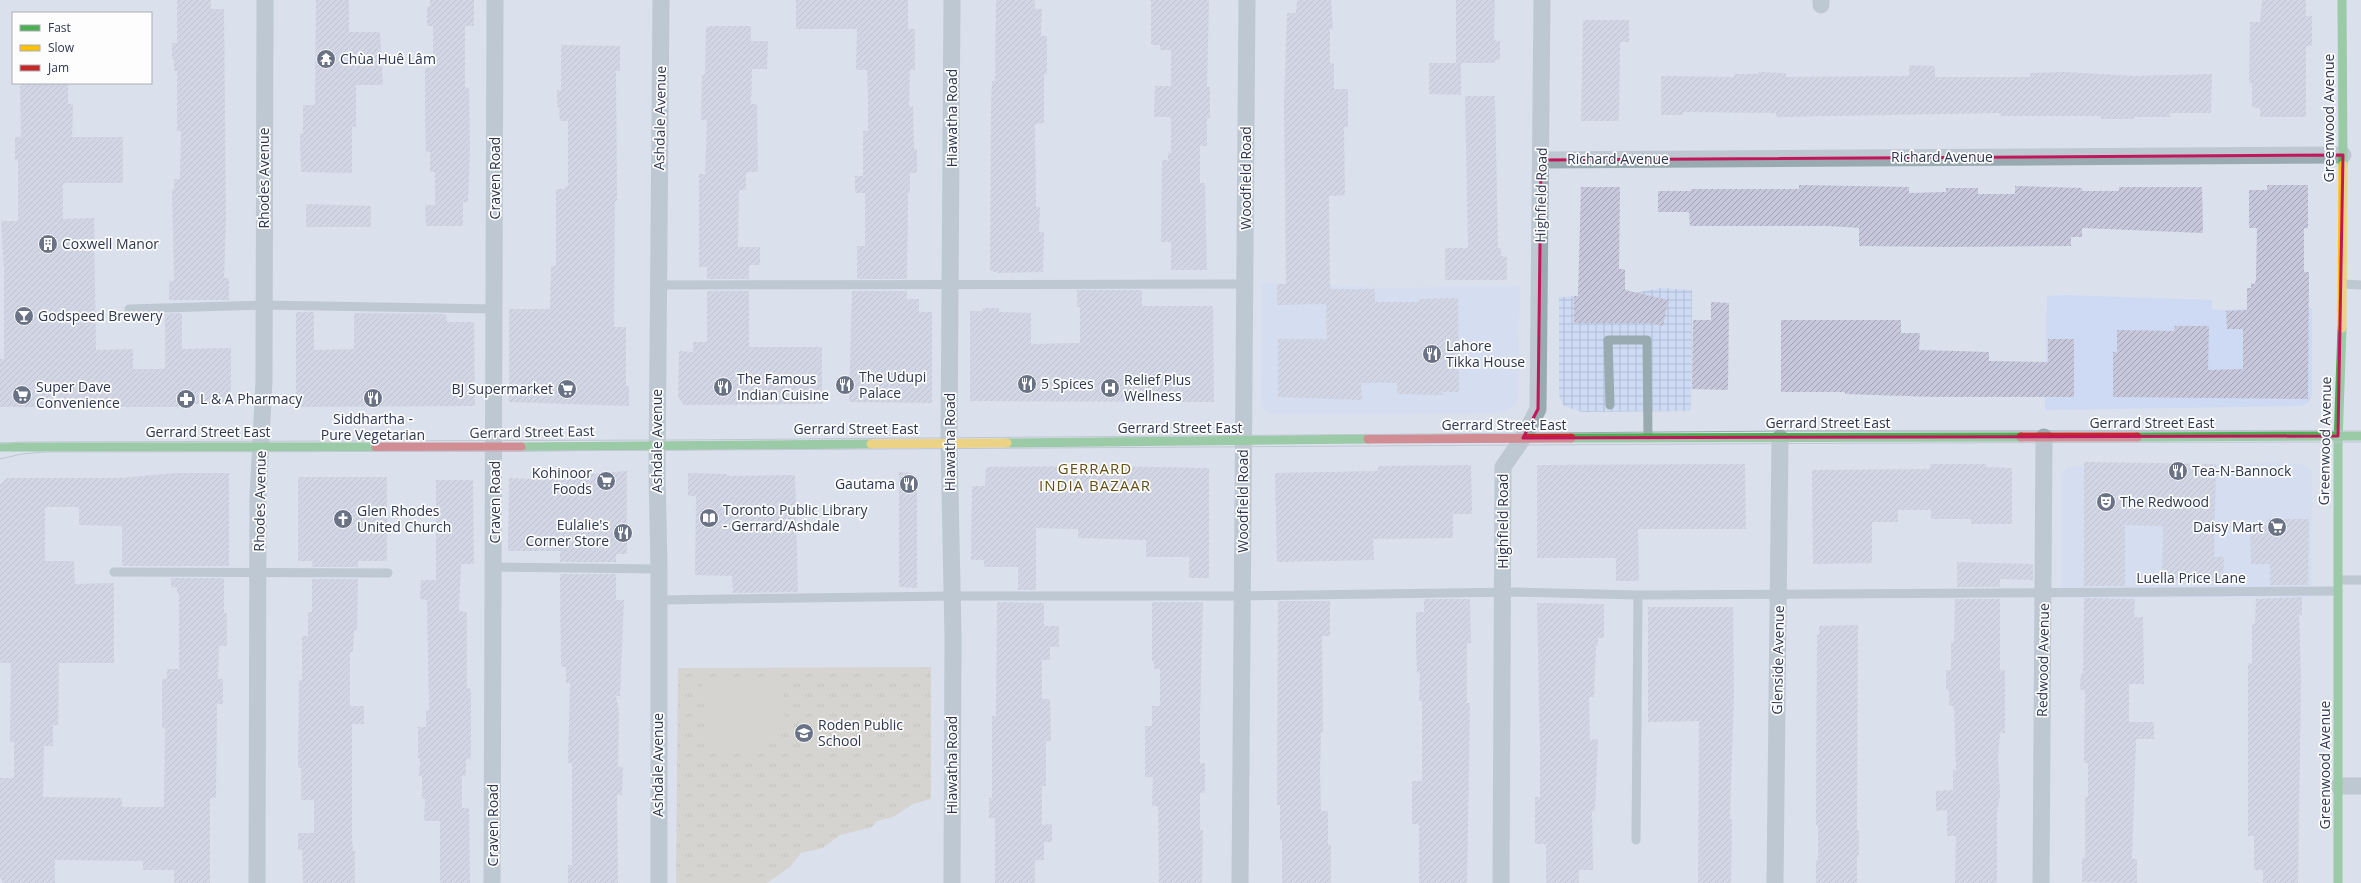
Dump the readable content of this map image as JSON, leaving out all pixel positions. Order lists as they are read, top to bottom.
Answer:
{
  "streets": {
    "main road": ["Greenwood Avenue", "Gerrard Street East"],
    "street": [
      "Ashdale Avenue",
      "Hiawatha Road",
      "Richard Avenue",
      "Rhodes Avenue",
      "Craven Road",
      "Woodfield Road",
      "Highfield Road",
      "Glenside Avenue",
      "Redwood Avenue"
    ],
    "lane": ["Luella Price Lane"]
  },
  "crossings": [
    ["Ashdale Avenue", "Gerrard Street East"],
    ["Ashdale Avenue", "Luella Price Lane"],
    ["Hiawatha Road", "Gerrard Street East"],
    ["Hiawatha Road", "Luella Price Lane"],
    ["Greenwood Avenue", "Richard Avenue"],
    ["Greenwood Avenue", "Gerrard Street East"],
    ["Greenwood Avenue", "Luella Price Lane"],
    ["Richard Avenue", "Highfield Road"],
    ["Rhodes Avenue", "Gerrard Street East"],
    ["Craven Road", "Gerrard Street East"],
    ["Woodfield Road", "Gerrard Street East"],
    ["Woodfield Road", "Luella Price Lane"],
    ["Highfield Road", "Gerrard Street East"],
    ["Highfield Road", "Luella Price Lane"],
    ["Gerrard Street East", "Glenside Avenue"],
    ["Gerrard Street East", "Redwood Avenue"],
    ["Luella Price Lane", "Glenside Avenue"],
    ["Luella Price Lane", "Redwood Avenue"]
  ],
  "districts": ["GERRARD INDIA BAZAAR"],
  "places": {
    "temple": ["Chùa Huê Lâm"],
    "building": ["Coxwell Manor"],
    "bar": ["Godspeed Brewery"],
    "restaurant": [
      "Lahore Tikka House",
      "5 Spices",
      "The Udupi Palace",
      "The Famous Indian Cuisine",
      "Siddhartha - Pure Vegetarian",
      "Tea-N-Bannock",
      "Gautama",
      "Eulalie's Corner Store"
    ],
    "hospital": ["Relief Plus Wellness"],
    "supermarket": [
      "BJ Supermarket",
      "Super Dave Convenience",
      "Kohinoor Foods",
      "Daisy Mart"
    ],
    "pharmacy": ["L & A Pharmacy"],
    "theatre": ["The Redwood"],
    "library": ["Toronto Public Library - Gerrard/Ashdale"],
    "church": ["Glen Rhodes United Church"],
    "school or university": ["Roden Public School"]
  },
  "legend": ["Fast", "Slow", "Jam"]
}
